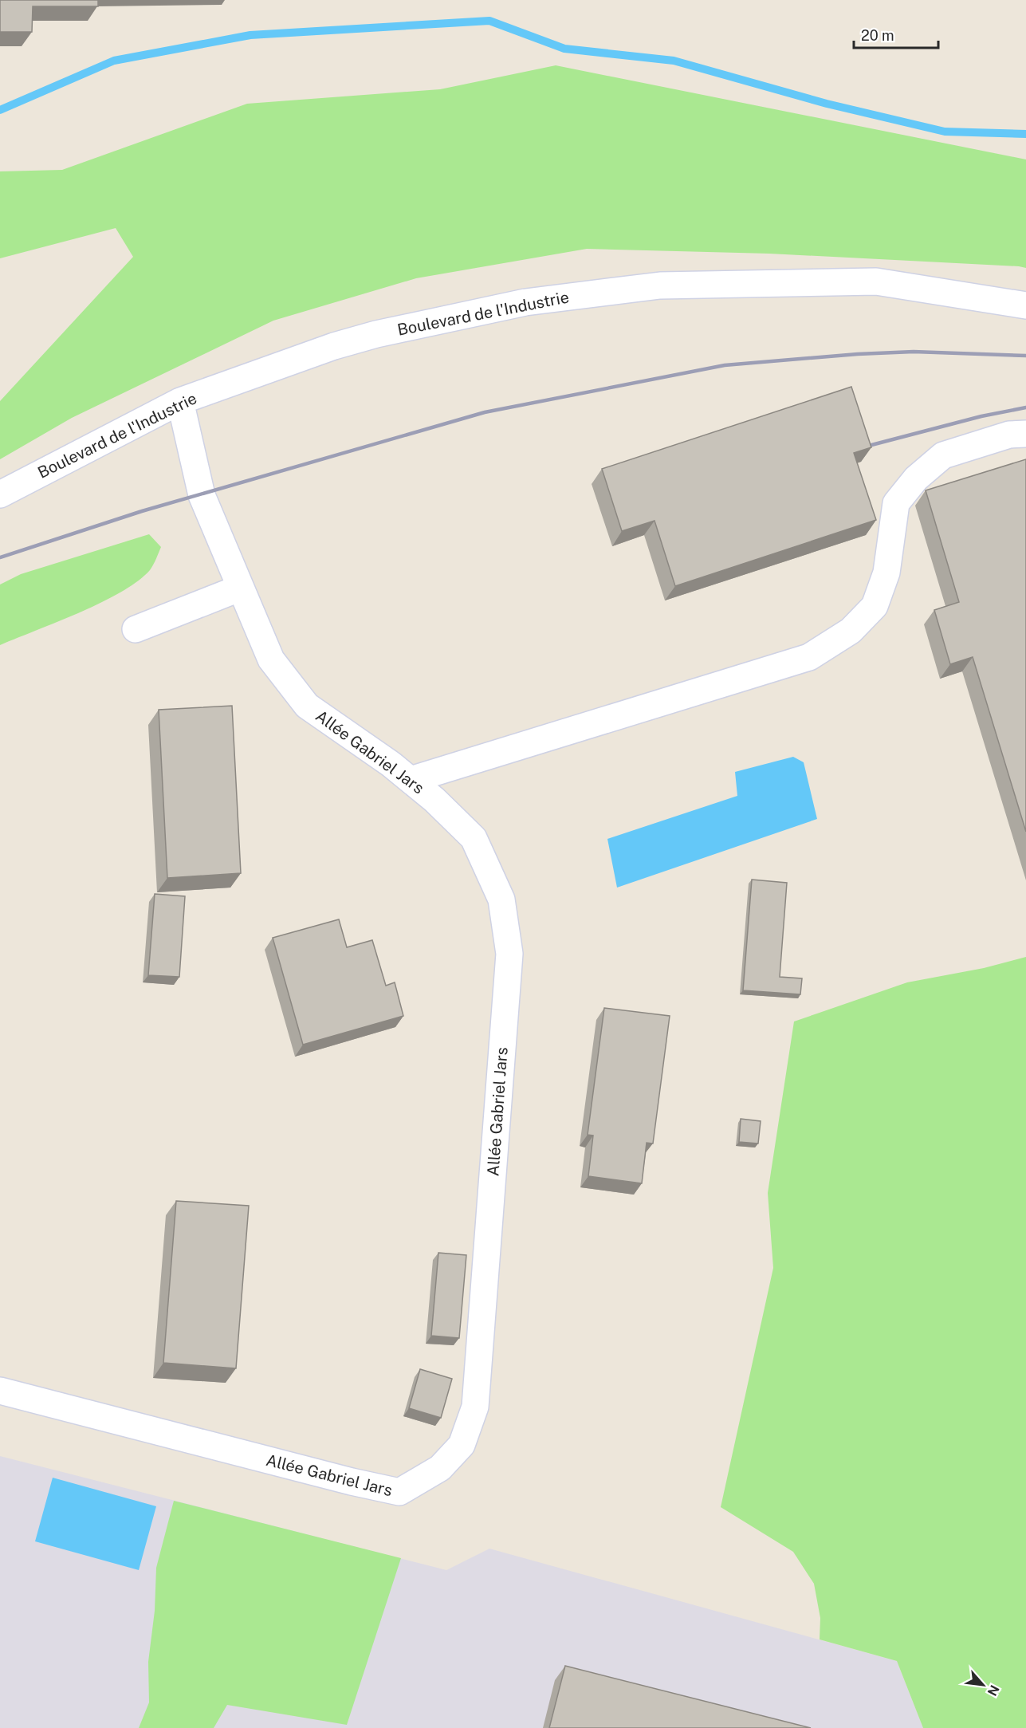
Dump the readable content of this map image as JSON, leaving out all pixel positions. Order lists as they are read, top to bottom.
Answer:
{
  "streets": {
    "street": ["Boulevard de l'Industrie", "Allée Gabriel Jars"]
  },
  "crossings": [
    ["Boulevard de l'Industrie", "Allée Gabriel Jars"]
  ],
  "scale_bar": "20 m",
  "north": "bottom right"
}
